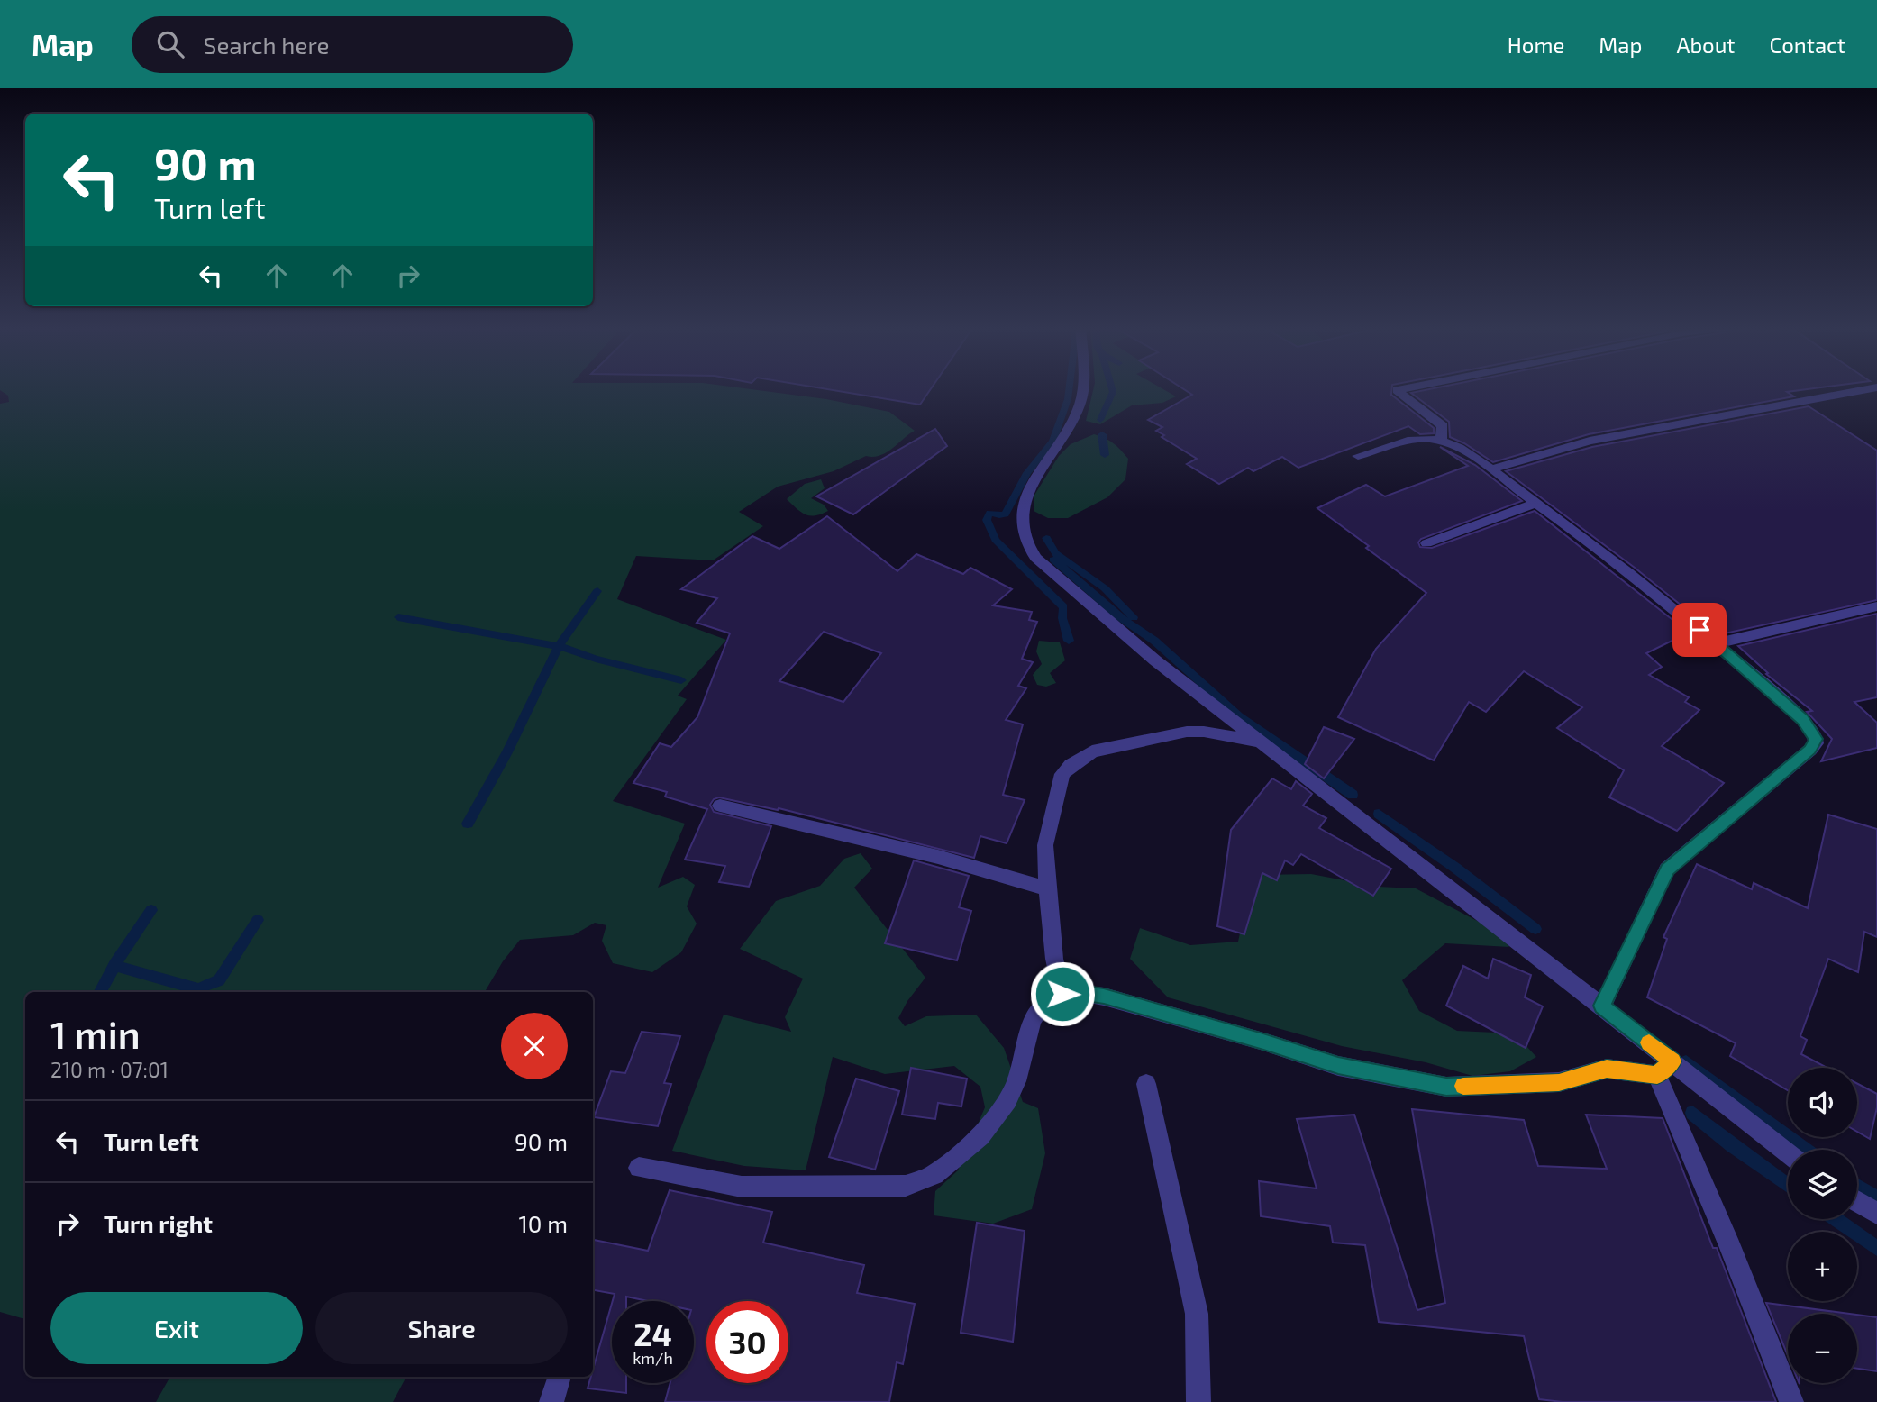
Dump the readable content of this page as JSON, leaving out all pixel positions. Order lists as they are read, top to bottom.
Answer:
{
  "page": {
    "header": "Map",
    "search": "Search here",
    "nav": [
      "Home",
      "Map",
      "About",
      "Contact"
    ],
    "turn": ["90 m", "Turn left"],
    "heading": ["1 min", "210 m · 07:01"],
    "map_buttons": ["+", "−"],
    "list": [
      {
        "name": "Turn left",
        "value": "90 m"
      },
      {
        "name": "Turn right",
        "value": "10 m"
      }
    ],
    "buttons": ["Exit", "Share"],
    "speed": "24 km/h",
    "limit": "30"
  }
}
